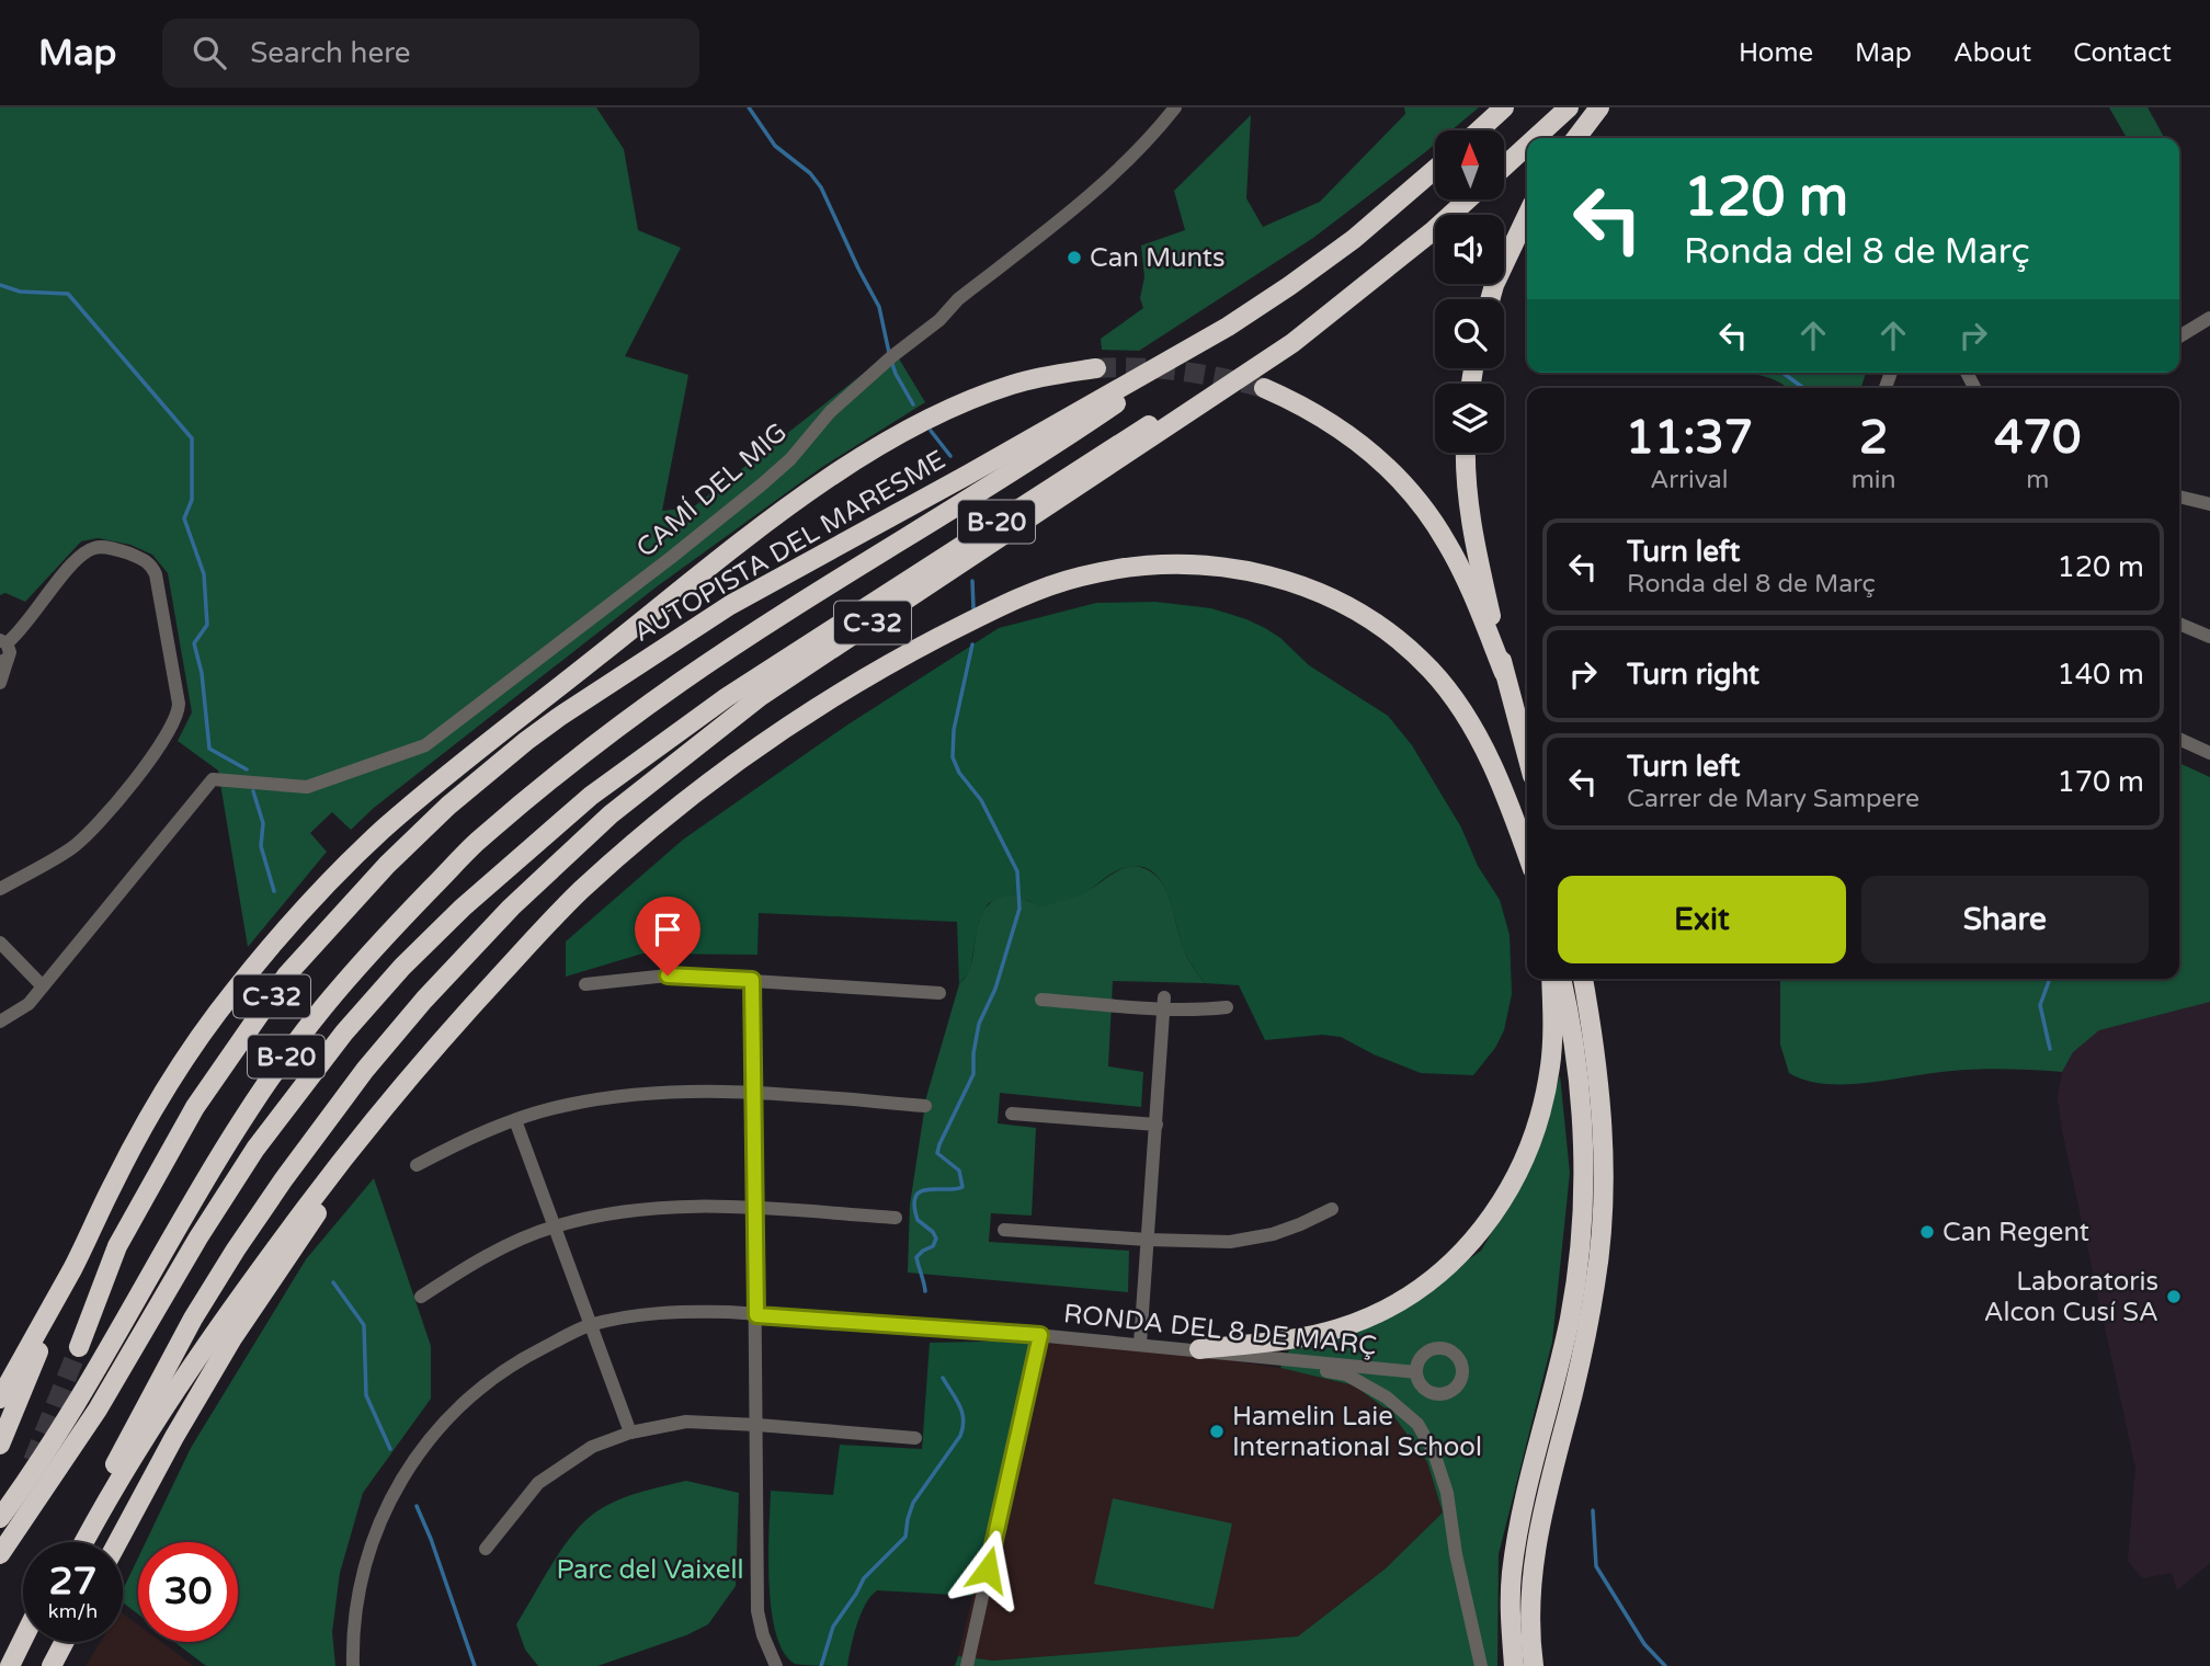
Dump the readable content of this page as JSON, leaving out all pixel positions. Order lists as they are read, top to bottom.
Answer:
{
  "streets": {
    "highway": ["B-20", "AUTOPISTA DEL MARESME", "C-32"],
    "street": ["CAMÍ DEL MIG", "RONDA DEL 8 DE MARÇ"]
  },
  "crossings": [
    ["B-20", "AUTOPISTA DEL MARESME"],
    ["B-20", "C-32"]
  ],
  "parks": ["Parc del Vaixell"],
  "places": [
    "Can Munts",
    "Can Regent",
    "Laboratoris Alcon Cusí SA",
    "Hamelin Laie International School"
  ],
  "north": "top",
  "page": {
    "header": "Map",
    "search": "Search here",
    "nav": [
      "Home",
      "Map",
      "About",
      "Contact"
    ],
    "turn": ["120 m", "Ronda del 8 de Març"],
    "eta": [
      "11:37",
      "Arrival",
      "2",
      "min",
      "470",
      "m"
    ],
    "list": [
      {
        "name": "Turn left",
        "note": "Ronda del 8 de Març",
        "value": "120 m"
      },
      {
        "name": "Turn right",
        "value": "140 m"
      },
      {
        "name": "Turn left",
        "note": "Carrer de Mary Sampere",
        "value": "170 m"
      }
    ],
    "buttons": ["Exit", "Share"],
    "speed": "27 km/h",
    "limit": "30"
  }
}
